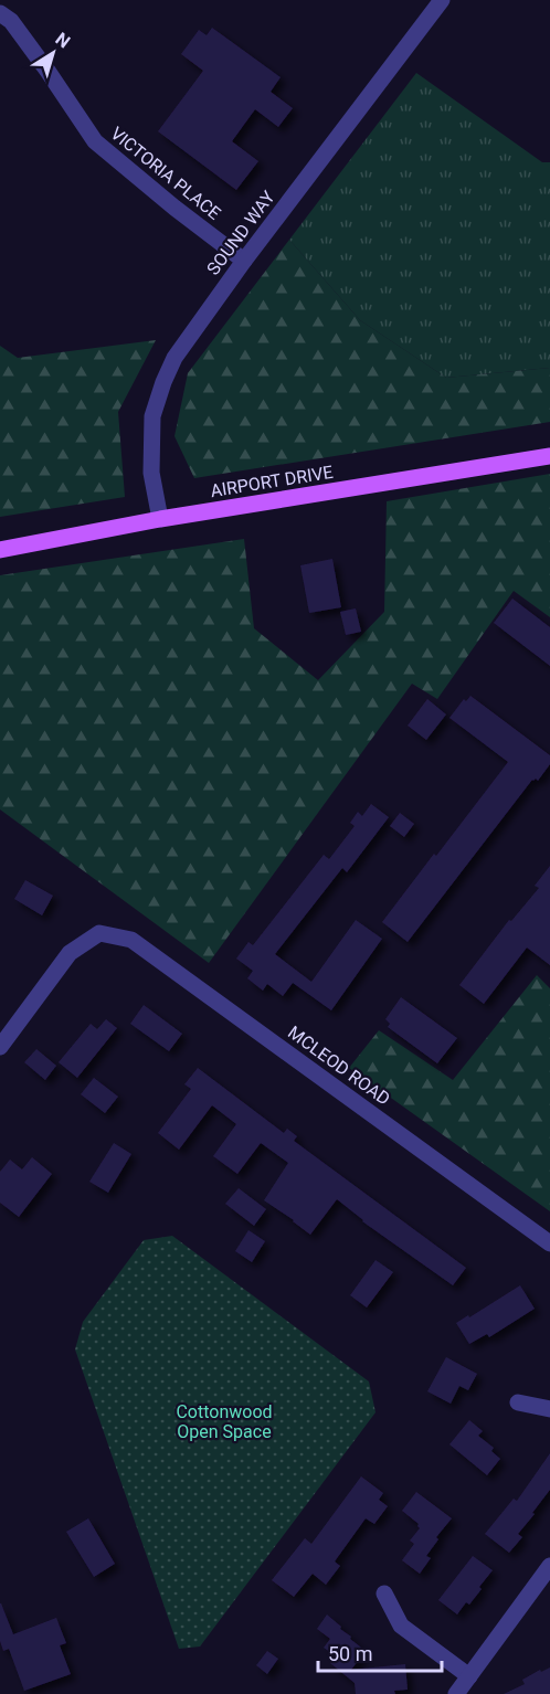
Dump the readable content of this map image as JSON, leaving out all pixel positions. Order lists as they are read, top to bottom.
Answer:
{
  "streets": {
    "main road": ["AIRPORT DRIVE"],
    "street": ["VICTORIA PLACE", "SOUND WAY", "MCLEOD ROAD"]
  },
  "crossings": [
    ["VICTORIA PLACE", "SOUND WAY"],
    ["SOUND WAY", "AIRPORT DRIVE"]
  ],
  "parks": ["Cottonwood Open Space"],
  "scale_bar": "50 m",
  "north": "top right"
}
